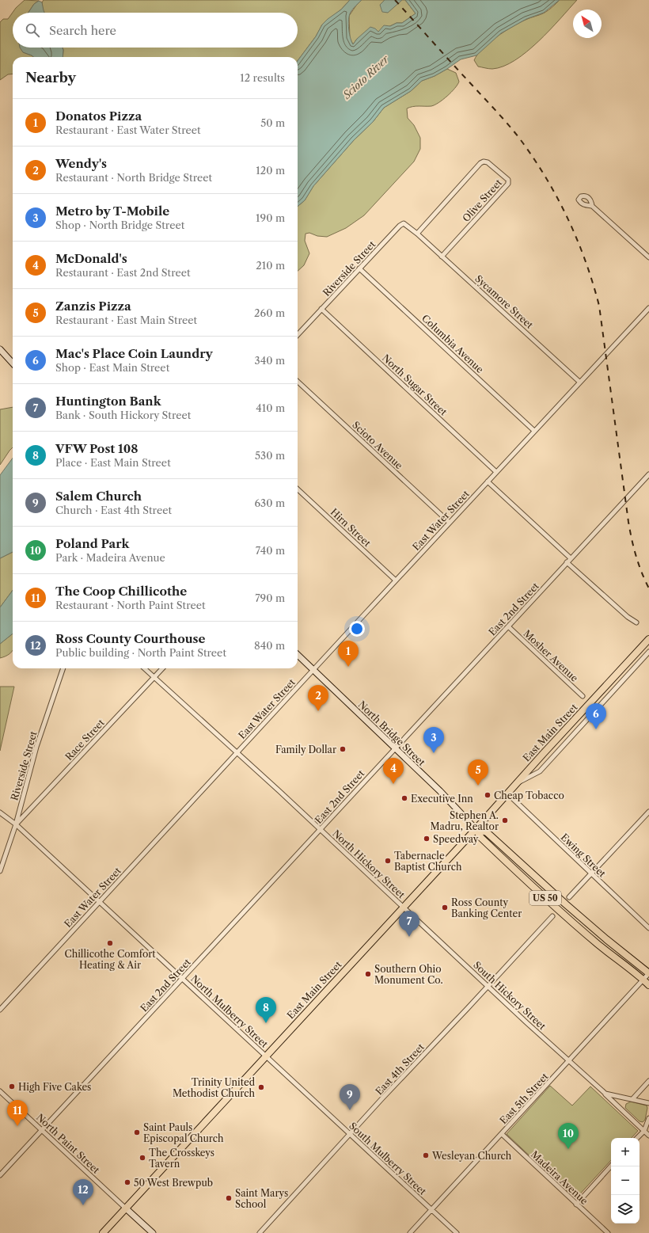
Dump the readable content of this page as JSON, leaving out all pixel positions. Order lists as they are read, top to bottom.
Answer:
{
  "streets": {
    "main road": ["East Main Street", "North Bridge Street", "US 50"],
    "street": [
      "Olive Street",
      "Riverside Street",
      "Sycamore Street",
      "Columbia Avenue",
      "North Sugar Street",
      "Scioto Avenue",
      "East Water Street",
      "Hirn Street",
      "East 2nd Street",
      "Mosher Avenue",
      "Race Street",
      "Ewing Street",
      "North Hickory Street",
      "South Hickory Street",
      "North Mulberry Street",
      "East 4th Street",
      "East 5th Street",
      "North Paint Street",
      "South Mulberry Street",
      "Madeira Avenue"
    ]
  },
  "crossings": [
    ["Olive Street", "Riverside Street"],
    ["Olive Street", "Sycamore Street"],
    ["Riverside Street", "Sycamore Street"],
    ["Riverside Street", "Columbia Avenue"],
    ["Riverside Street", "North Sugar Street"],
    ["Riverside Street", "Race Street"],
    ["Riverside Street", "North Mulberry Street"],
    ["Sycamore Street", "East Water Street"],
    ["Columbia Avenue", "East Water Street"],
    ["North Sugar Street", "East Water Street"],
    ["Scioto Avenue", "East Water Street"],
    ["East Water Street", "Hirn Street"],
    ["East Water Street", "North Bridge Street"],
    ["East Water Street", "North Hickory Street"],
    ["East Water Street", "North Mulberry Street"],
    ["East 2nd Street", "Mosher Avenue"],
    ["East 2nd Street", "North Bridge Street"],
    ["East 2nd Street", "North Hickory Street"],
    ["East 2nd Street", "North Mulberry Street"],
    ["East 2nd Street", "North Paint Street"],
    ["East Main Street", "North Bridge Street"],
    ["East Main Street", "Ewing Street"],
    ["East Main Street", "North Hickory Street"],
    ["East Main Street", "US 50"],
    ["East Main Street", "South Hickory Street"],
    ["East Main Street", "North Mulberry Street"],
    ["East Main Street", "North Paint Street"],
    ["East Main Street", "South Mulberry Street"],
    ["North Bridge Street", "US 50"],
    ["Race Street", "North Hickory Street"],
    ["Race Street", "North Mulberry Street"],
    ["North Hickory Street", "South Hickory Street"],
    ["US 50", "East 5th Street"],
    ["South Hickory Street", "East 4th Street"],
    ["South Hickory Street", "East 5th Street"],
    ["North Mulberry Street", "South Mulberry Street"],
    ["East 4th Street", "South Mulberry Street"],
    ["East 5th Street", "South Mulberry Street"],
    ["East 5th Street", "Madeira Avenue"]
  ],
  "water": ["Scioto River"],
  "places": [
    "Family Dollar",
    "Cheap Tobacco",
    "Executive Inn",
    "Stephen A. Madru, Realtor",
    "Speedway",
    "Tabernacle Baptist Church",
    "Ross County Banking Center",
    "Chillicothe Comfort Heating & Air",
    "Southern Ohio Monument Co.",
    "High Five Cakes",
    "Trinity United Methodist Church",
    "Saint Pauls Episcopal Church",
    "Wesleyan Church",
    "The Crosskeys Tavern",
    "50 West Brewpub",
    "Saint Marys School"
  ],
  "north": "top left",
  "page": {
    "search": "Search here",
    "heading": ["Nearby", "12 results"],
    "list": [
      {
        "mark": "1",
        "name": "Donatos Pizza",
        "note": "Restaurant · East Water Street",
        "value": "50 m"
      },
      {
        "mark": "2",
        "name": "Wendy's",
        "note": "Restaurant · North Bridge Street",
        "value": "120 m"
      },
      {
        "mark": "3",
        "name": "Metro by T-Mobile",
        "note": "Shop · North Bridge Street",
        "value": "190 m"
      },
      {
        "mark": "4",
        "name": "McDonald's",
        "note": "Restaurant · East 2nd Street",
        "value": "210 m"
      },
      {
        "mark": "5",
        "name": "Zanzis Pizza",
        "note": "Restaurant · East Main Street",
        "value": "260 m"
      },
      {
        "mark": "6",
        "name": "Mac's Place Coin Laundry",
        "note": "Shop · East Main Street",
        "value": "340 m"
      },
      {
        "mark": "7",
        "name": "Huntington Bank",
        "note": "Bank · South Hickory Street",
        "value": "410 m"
      },
      {
        "mark": "8",
        "name": "VFW Post 108",
        "note": "Place · East Main Street",
        "value": "530 m"
      },
      {
        "mark": "9",
        "name": "Salem Church",
        "note": "Church · East 4th Street",
        "value": "630 m"
      },
      {
        "mark": "10",
        "name": "Poland Park",
        "note": "Park · Madeira Avenue",
        "value": "740 m"
      },
      {
        "mark": "11",
        "name": "The Coop Chillicothe",
        "note": "Restaurant · North Paint Street",
        "value": "790 m"
      },
      {
        "mark": "12",
        "name": "Ross County Courthouse",
        "note": "Public building · North Paint Street",
        "value": "840 m"
      }
    ],
    "pins": [
      "1",
      "2",
      "6",
      "3",
      "4",
      "5",
      "7",
      "8",
      "9",
      "11",
      "10",
      "12"
    ],
    "map_buttons": ["+", "−"]
  }
}
